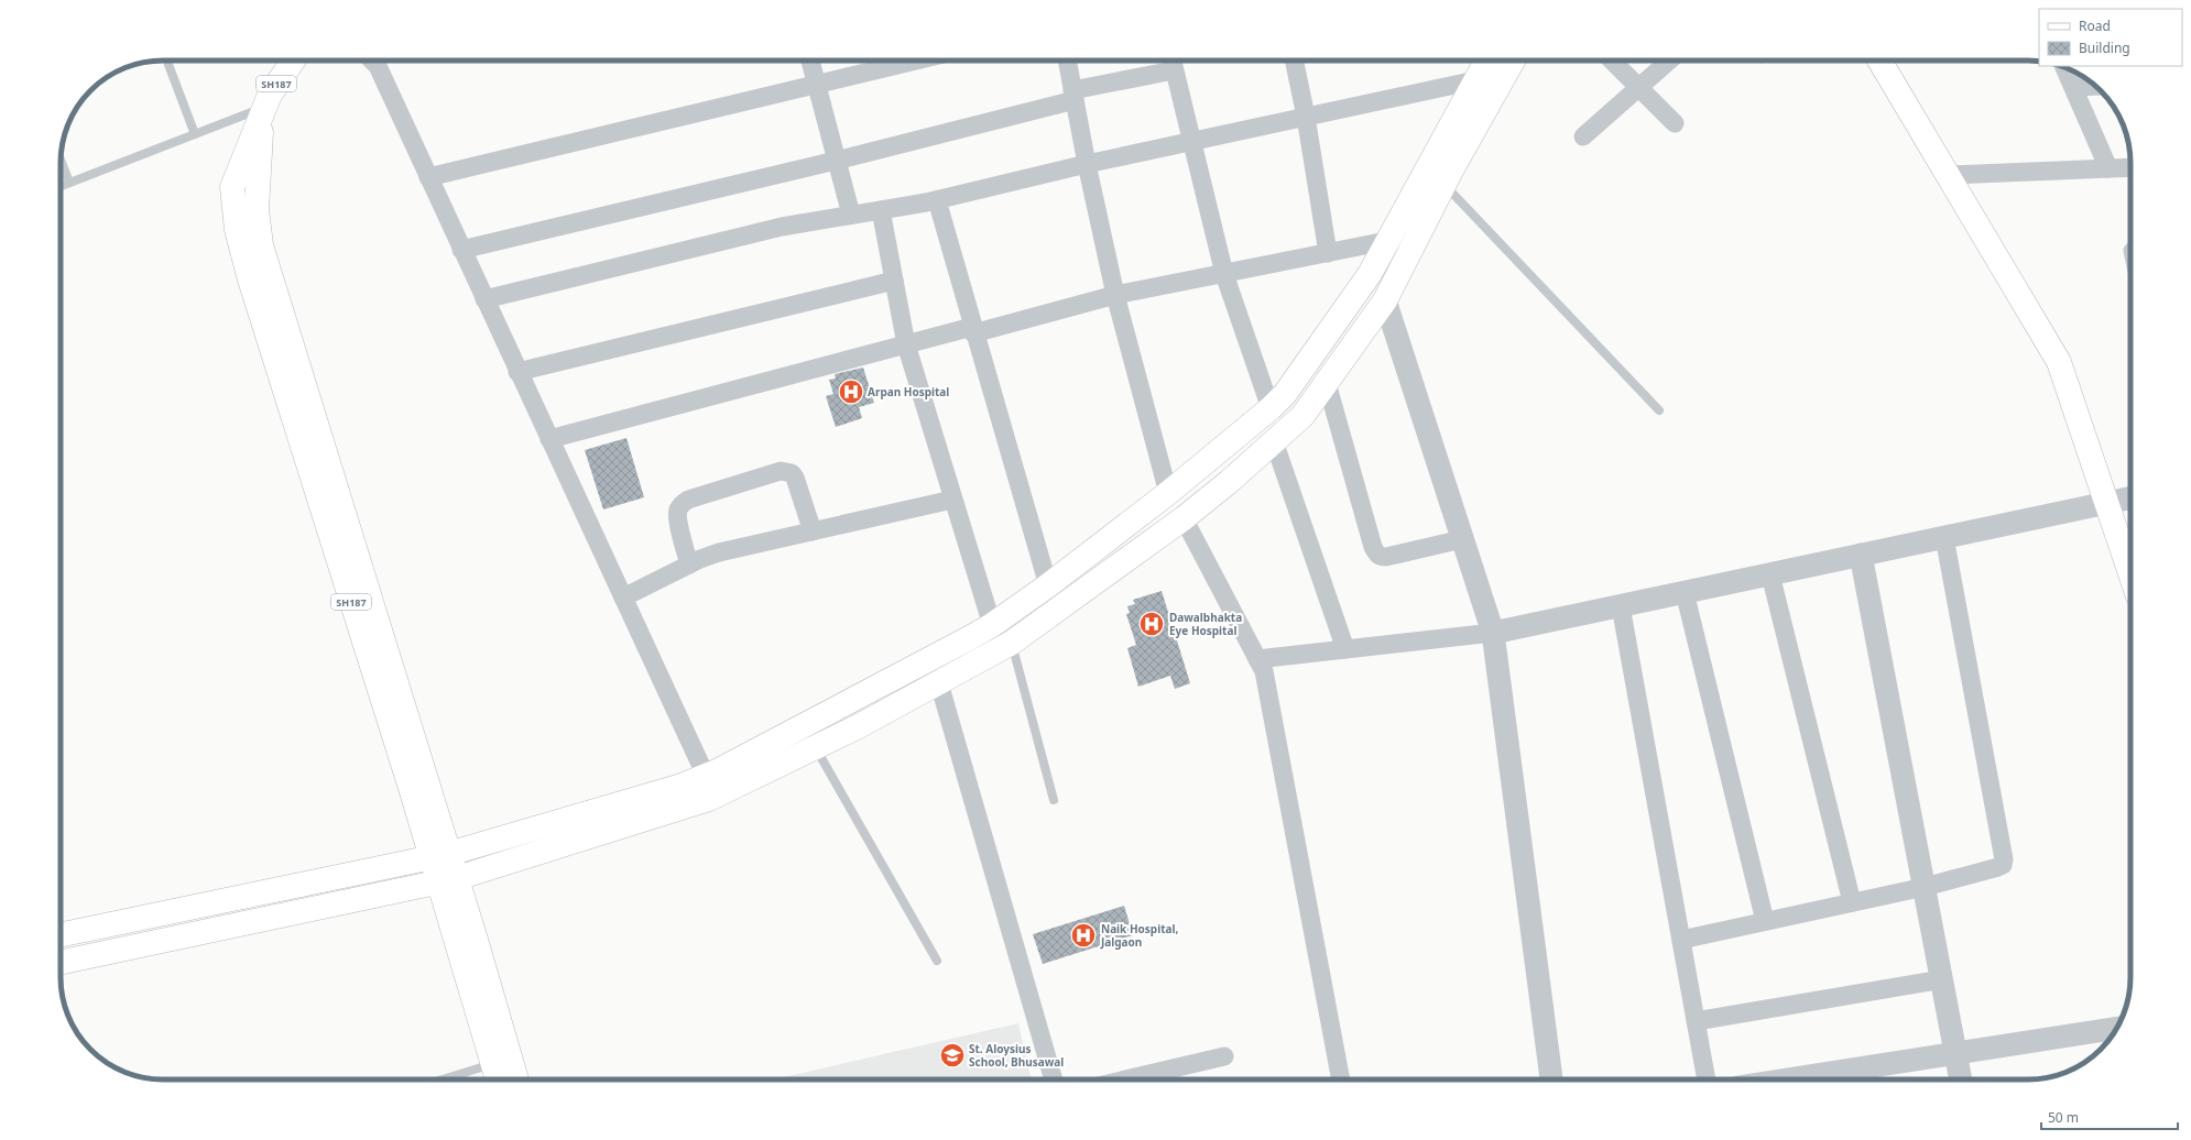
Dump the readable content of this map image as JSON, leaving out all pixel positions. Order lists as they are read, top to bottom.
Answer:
{
  "streets": {
    "main road": ["SH187"]
  },
  "places": {
    "hospital": ["Arpan Hospital", "Dawalbhakta Eye Hospital", "Naik Hospital, Jalgaon"],
    "school or university": ["St. Aloysius School, Bhusawal"]
  },
  "legend": ["Road", "Building"],
  "scale_bar": "50 m"
}
